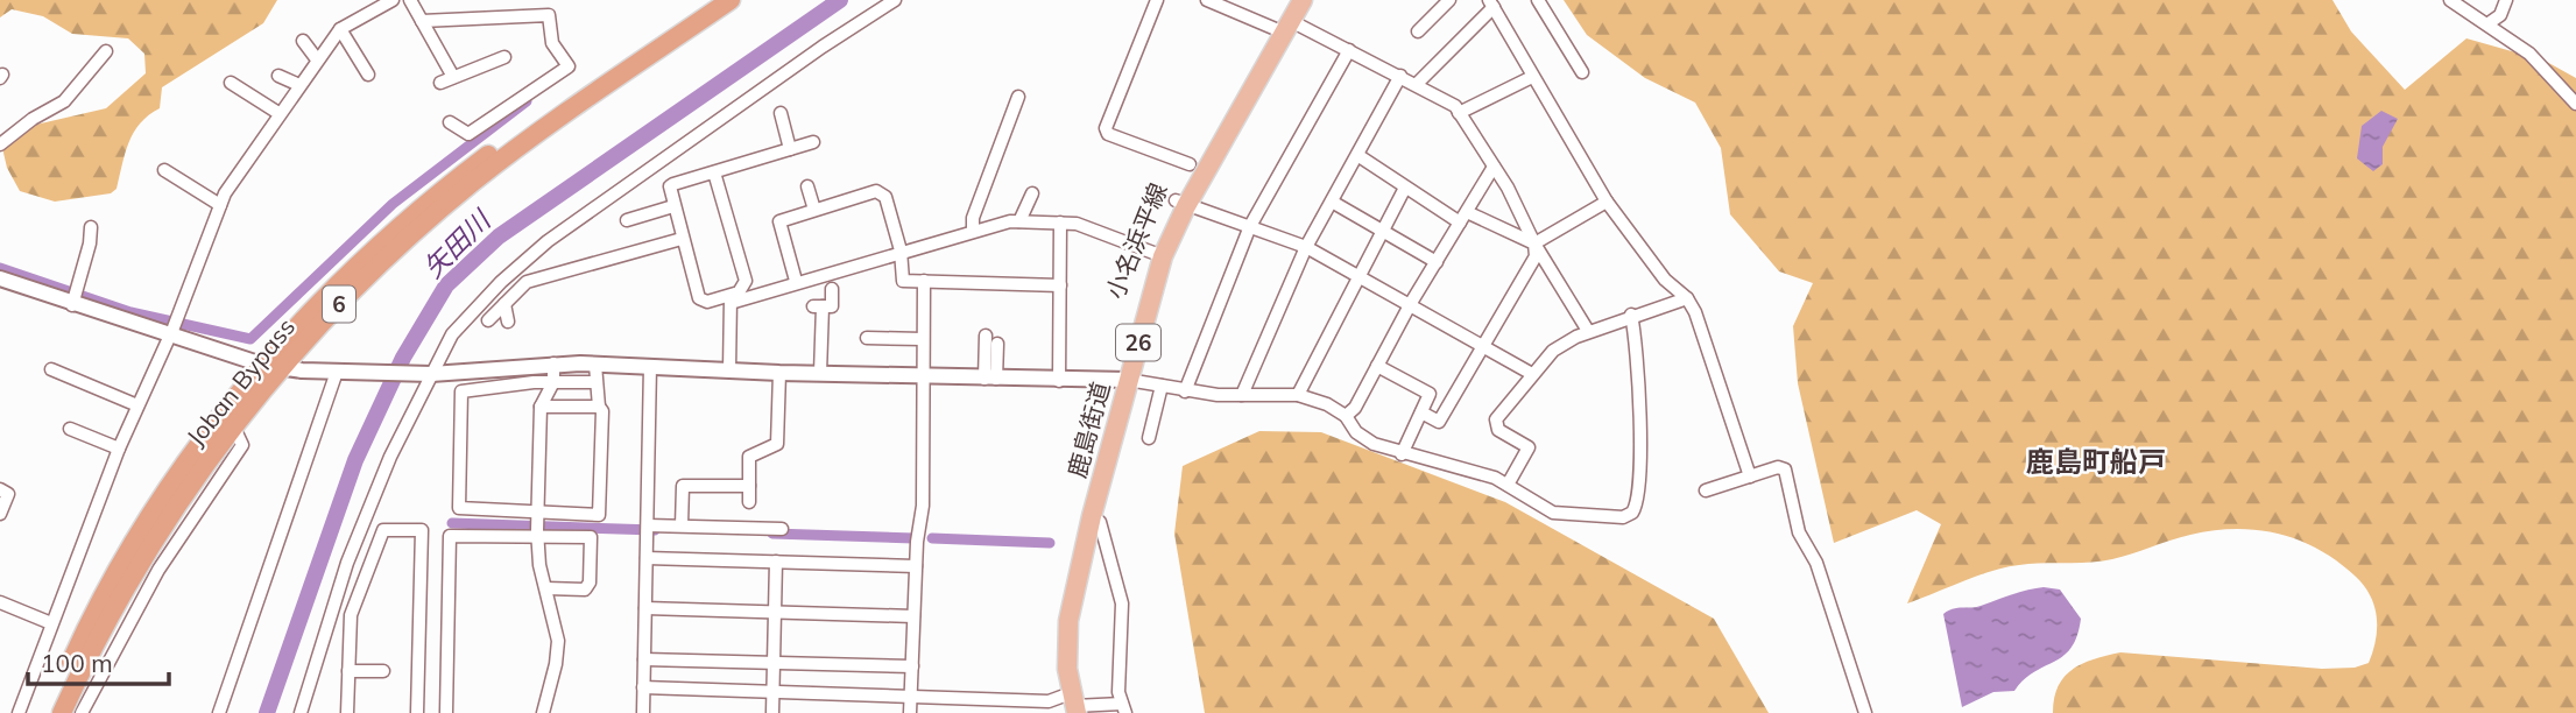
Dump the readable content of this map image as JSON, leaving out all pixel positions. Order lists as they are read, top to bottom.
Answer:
{
  "streets": {
    "highway": ["6", "Joban Bypass"],
    "main road": ["小名浜平線", "26", "鹿島街道"]
  },
  "crossings": [
    ["小名浜平線", "26"],
    ["小名浜平線", "鹿島街道"]
  ],
  "districts": ["鹿島町船戸"],
  "water": ["矢田川"],
  "scale_bar": "100 m"
}
